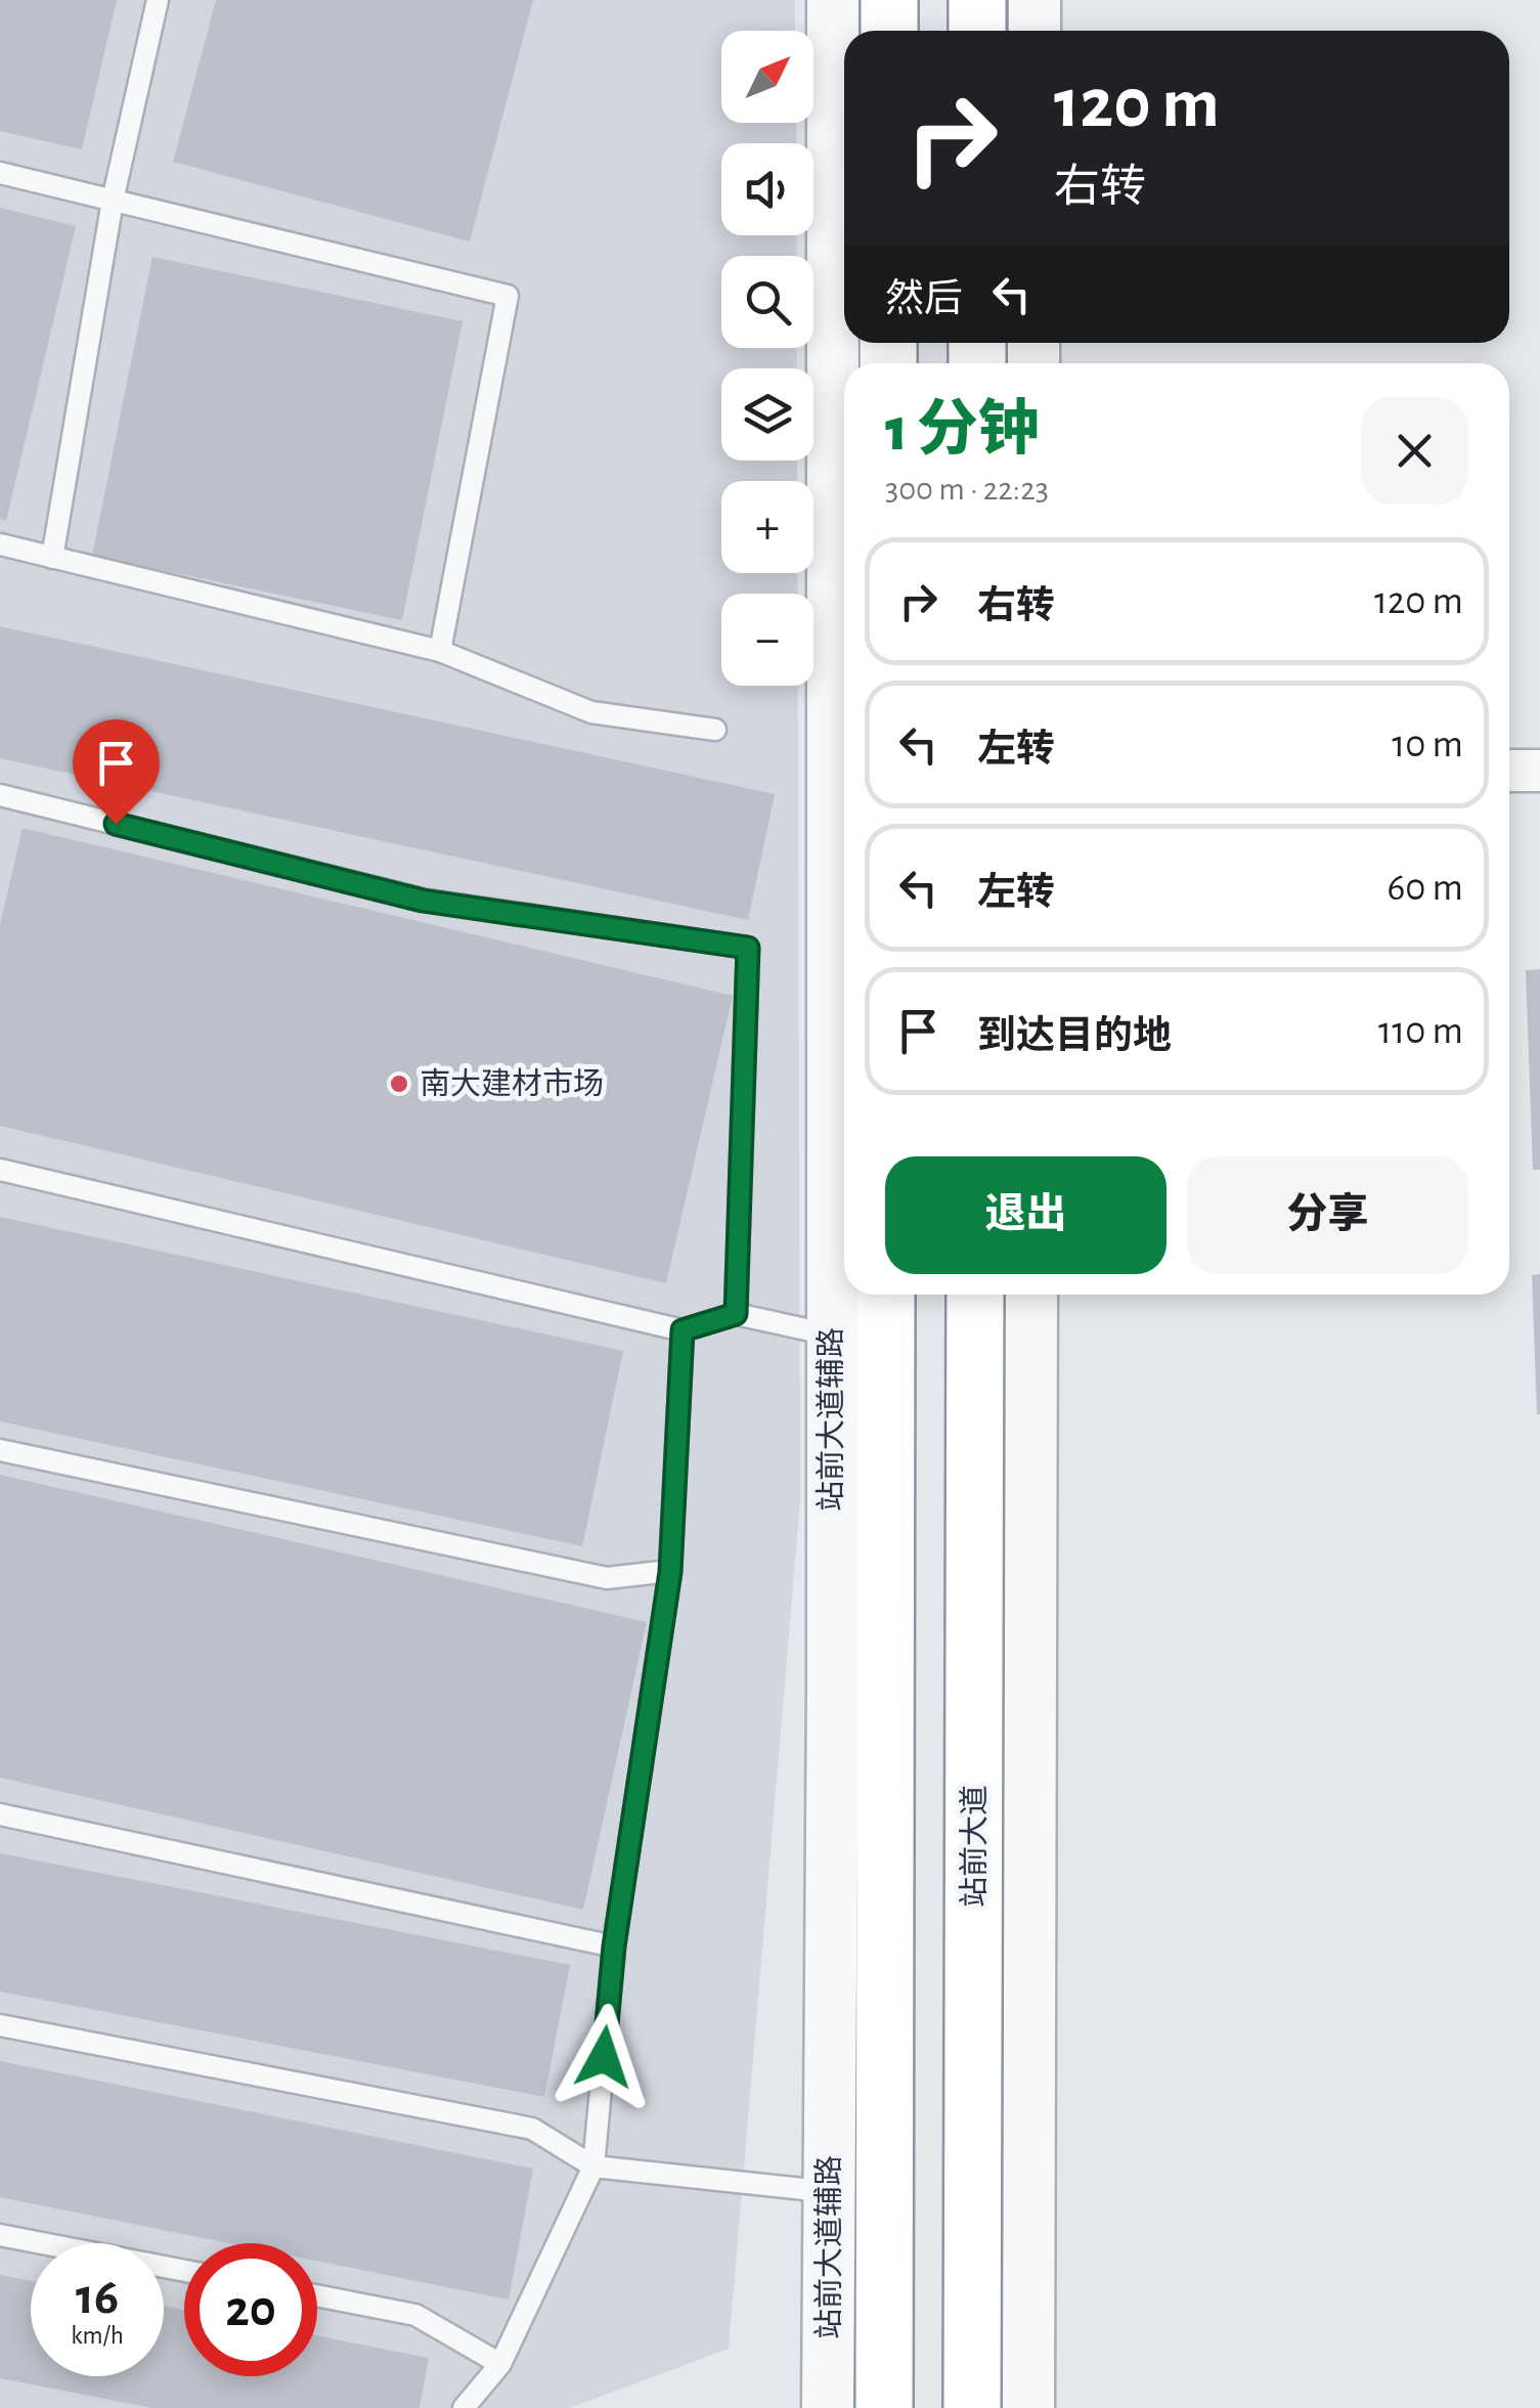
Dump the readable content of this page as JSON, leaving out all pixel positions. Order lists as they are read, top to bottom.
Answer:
{
  "streets": {
    "highway": ["站前大道"],
    "street": ["站前大道辅路"]
  },
  "places": ["南大建材市场"],
  "north": "top right",
  "page": {
    "map_buttons": ["+", "−"],
    "turn": ["120 m", "右转"],
    "then": "然后",
    "heading": ["1 分钟", "300 m · 22:23"],
    "list": [
      {
        "name": "右转",
        "value": "120 m"
      },
      {
        "name": "左转",
        "value": "10 m"
      },
      {
        "name": "左转",
        "value": "60 m"
      },
      {
        "name": "到达目的地",
        "value": "110 m"
      }
    ],
    "buttons": ["退出", "分享"],
    "speed": "16 km/h",
    "limit": "20"
  }
}
